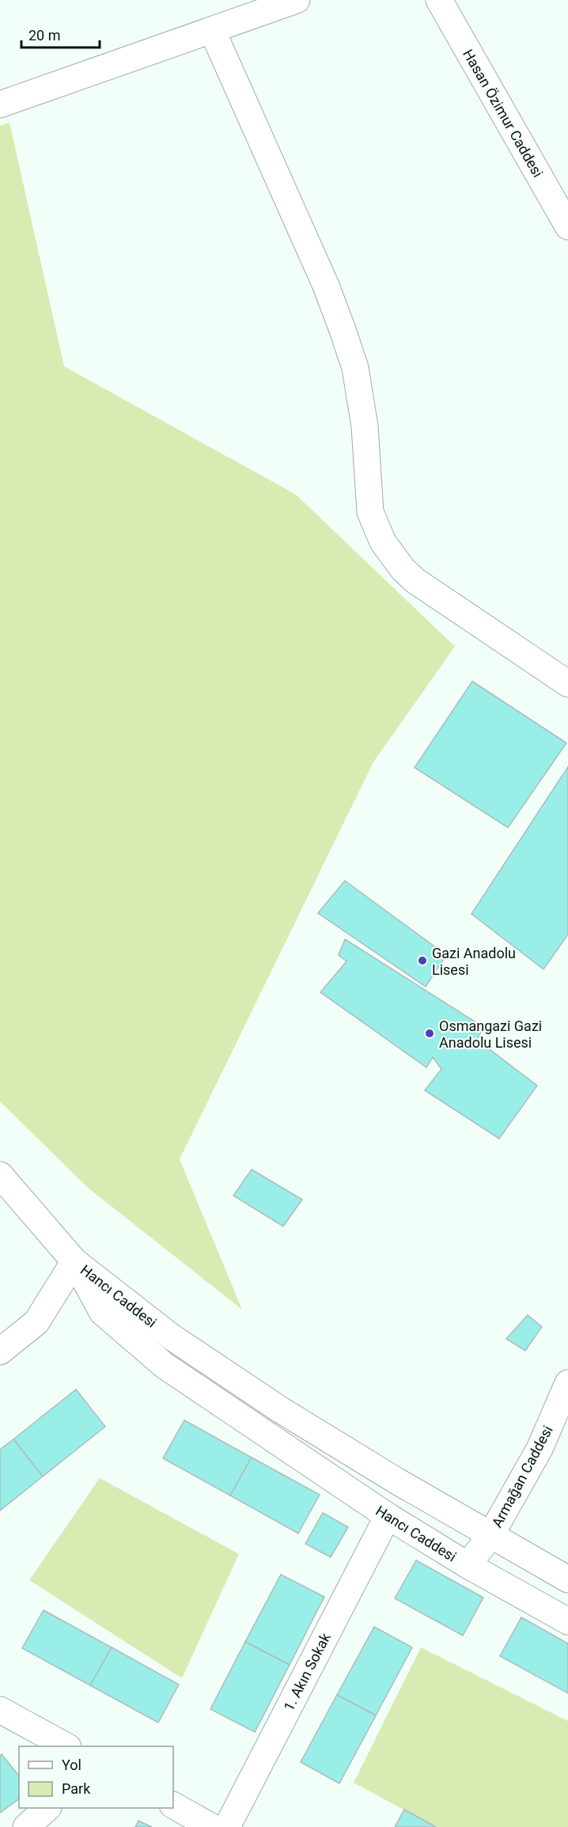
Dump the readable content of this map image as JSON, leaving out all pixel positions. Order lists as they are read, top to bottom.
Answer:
{
  "streets": {
    "street": [
      "Hasan Özimur Caddesi",
      "Hancı Caddesi",
      "Armağan Caddesi",
      "1. Akın Sokak"
    ]
  },
  "crossings": [
    ["Hancı Caddesi", "Armağan Caddesi"],
    ["Hancı Caddesi", "1. Akın Sokak"]
  ],
  "places": ["Gazi Anadolu Lisesi", "Osmangazi Gazi Anadolu Lisesi"],
  "legend": ["Yol", "Park"],
  "scale_bar": "20 m"
}
